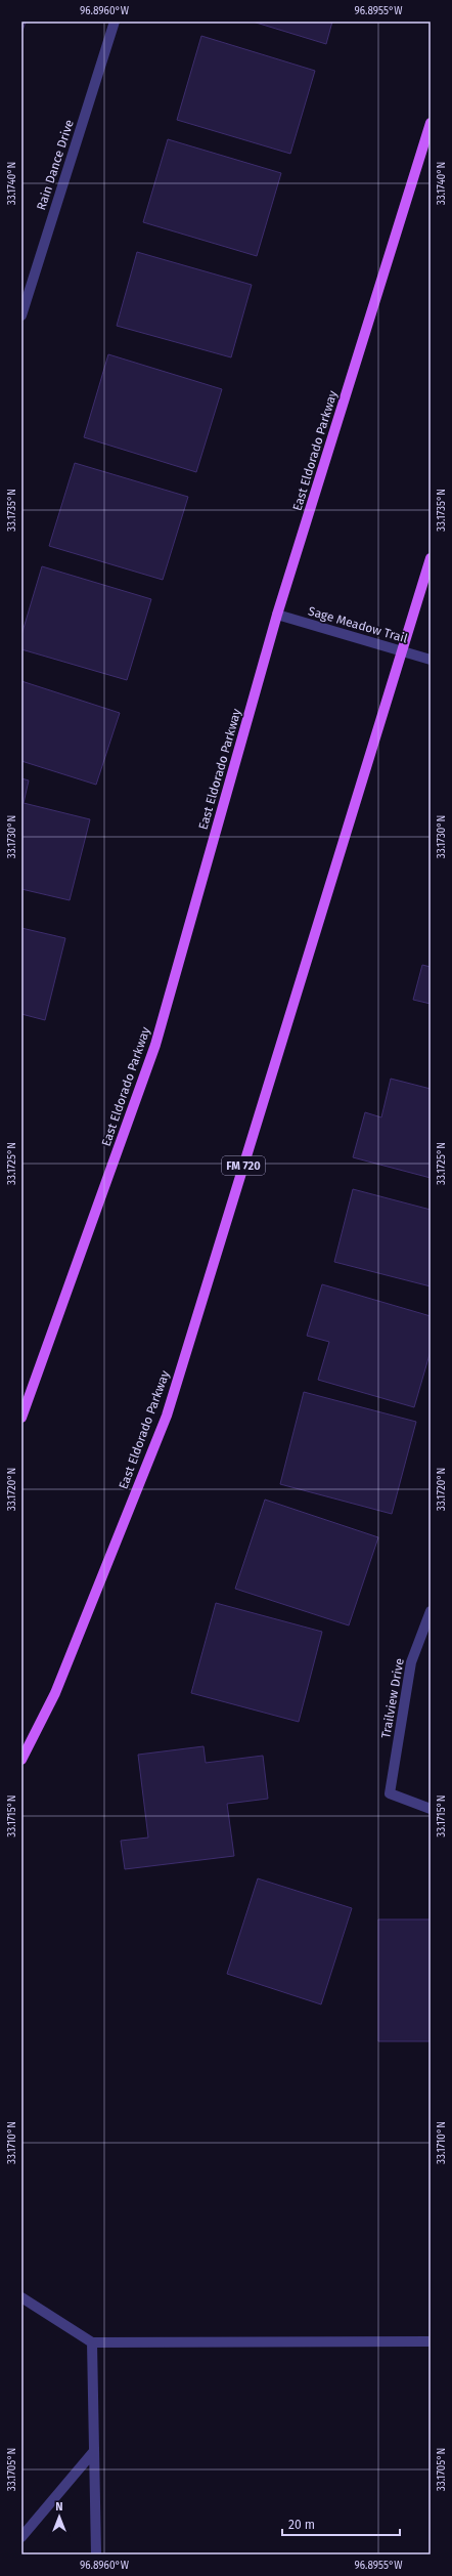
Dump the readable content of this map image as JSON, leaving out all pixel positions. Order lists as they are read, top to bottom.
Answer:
{
  "streets": {
    "main road": ["East Eldorado Parkway", "FM 720"],
    "street": ["Rain Dance Drive", "Sage Meadow Trail", "Trailview Drive"]
  },
  "crossings": [
    ["East Eldorado Parkway", "Sage Meadow Trail"]
  ],
  "scale_bar": "20 m",
  "north": "top",
  "coordinates": [
    "96.8960°W",
    "96.8955°W",
    "33.1740°N",
    "33.1735°N",
    "33.1730°N",
    "33.1725°N",
    "33.1720°N",
    "33.1715°N",
    "33.1710°N",
    "33.1705°N"
  ]
}
